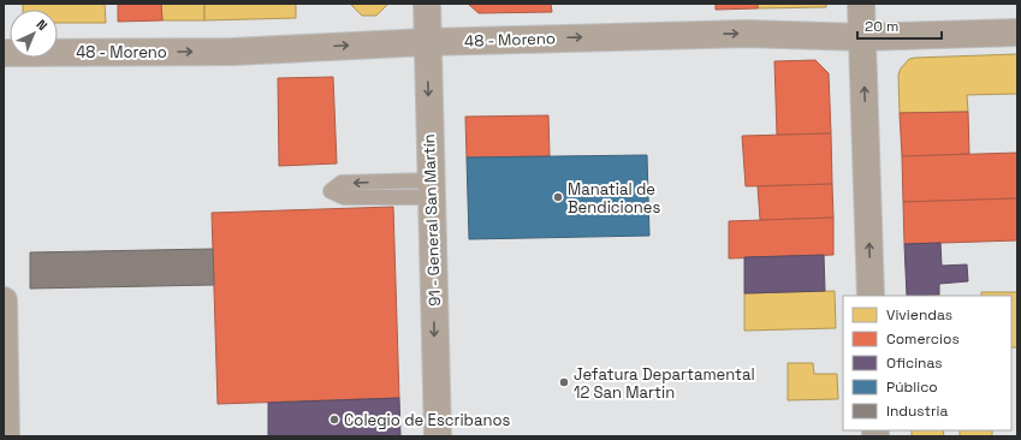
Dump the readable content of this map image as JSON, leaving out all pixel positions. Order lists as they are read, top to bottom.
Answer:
{
  "streets": {
    "street": ["48 - Moreno", "91 - General San Martín"]
  },
  "crossings": [
    ["48 - Moreno", "91 - General San Martín"]
  ],
  "one_way": ["48 - Moreno", "91 - General San Martín"],
  "places": ["Manatial de Bendiciones", "Jefatura Departamental 12 San Martin", "Colegio de Escribanos"],
  "legend": [
    "Viviendas",
    "Comercios",
    "Oficinas",
    "Público",
    "Industria"
  ],
  "scale_bar": "20 m",
  "north": "top right"
}
